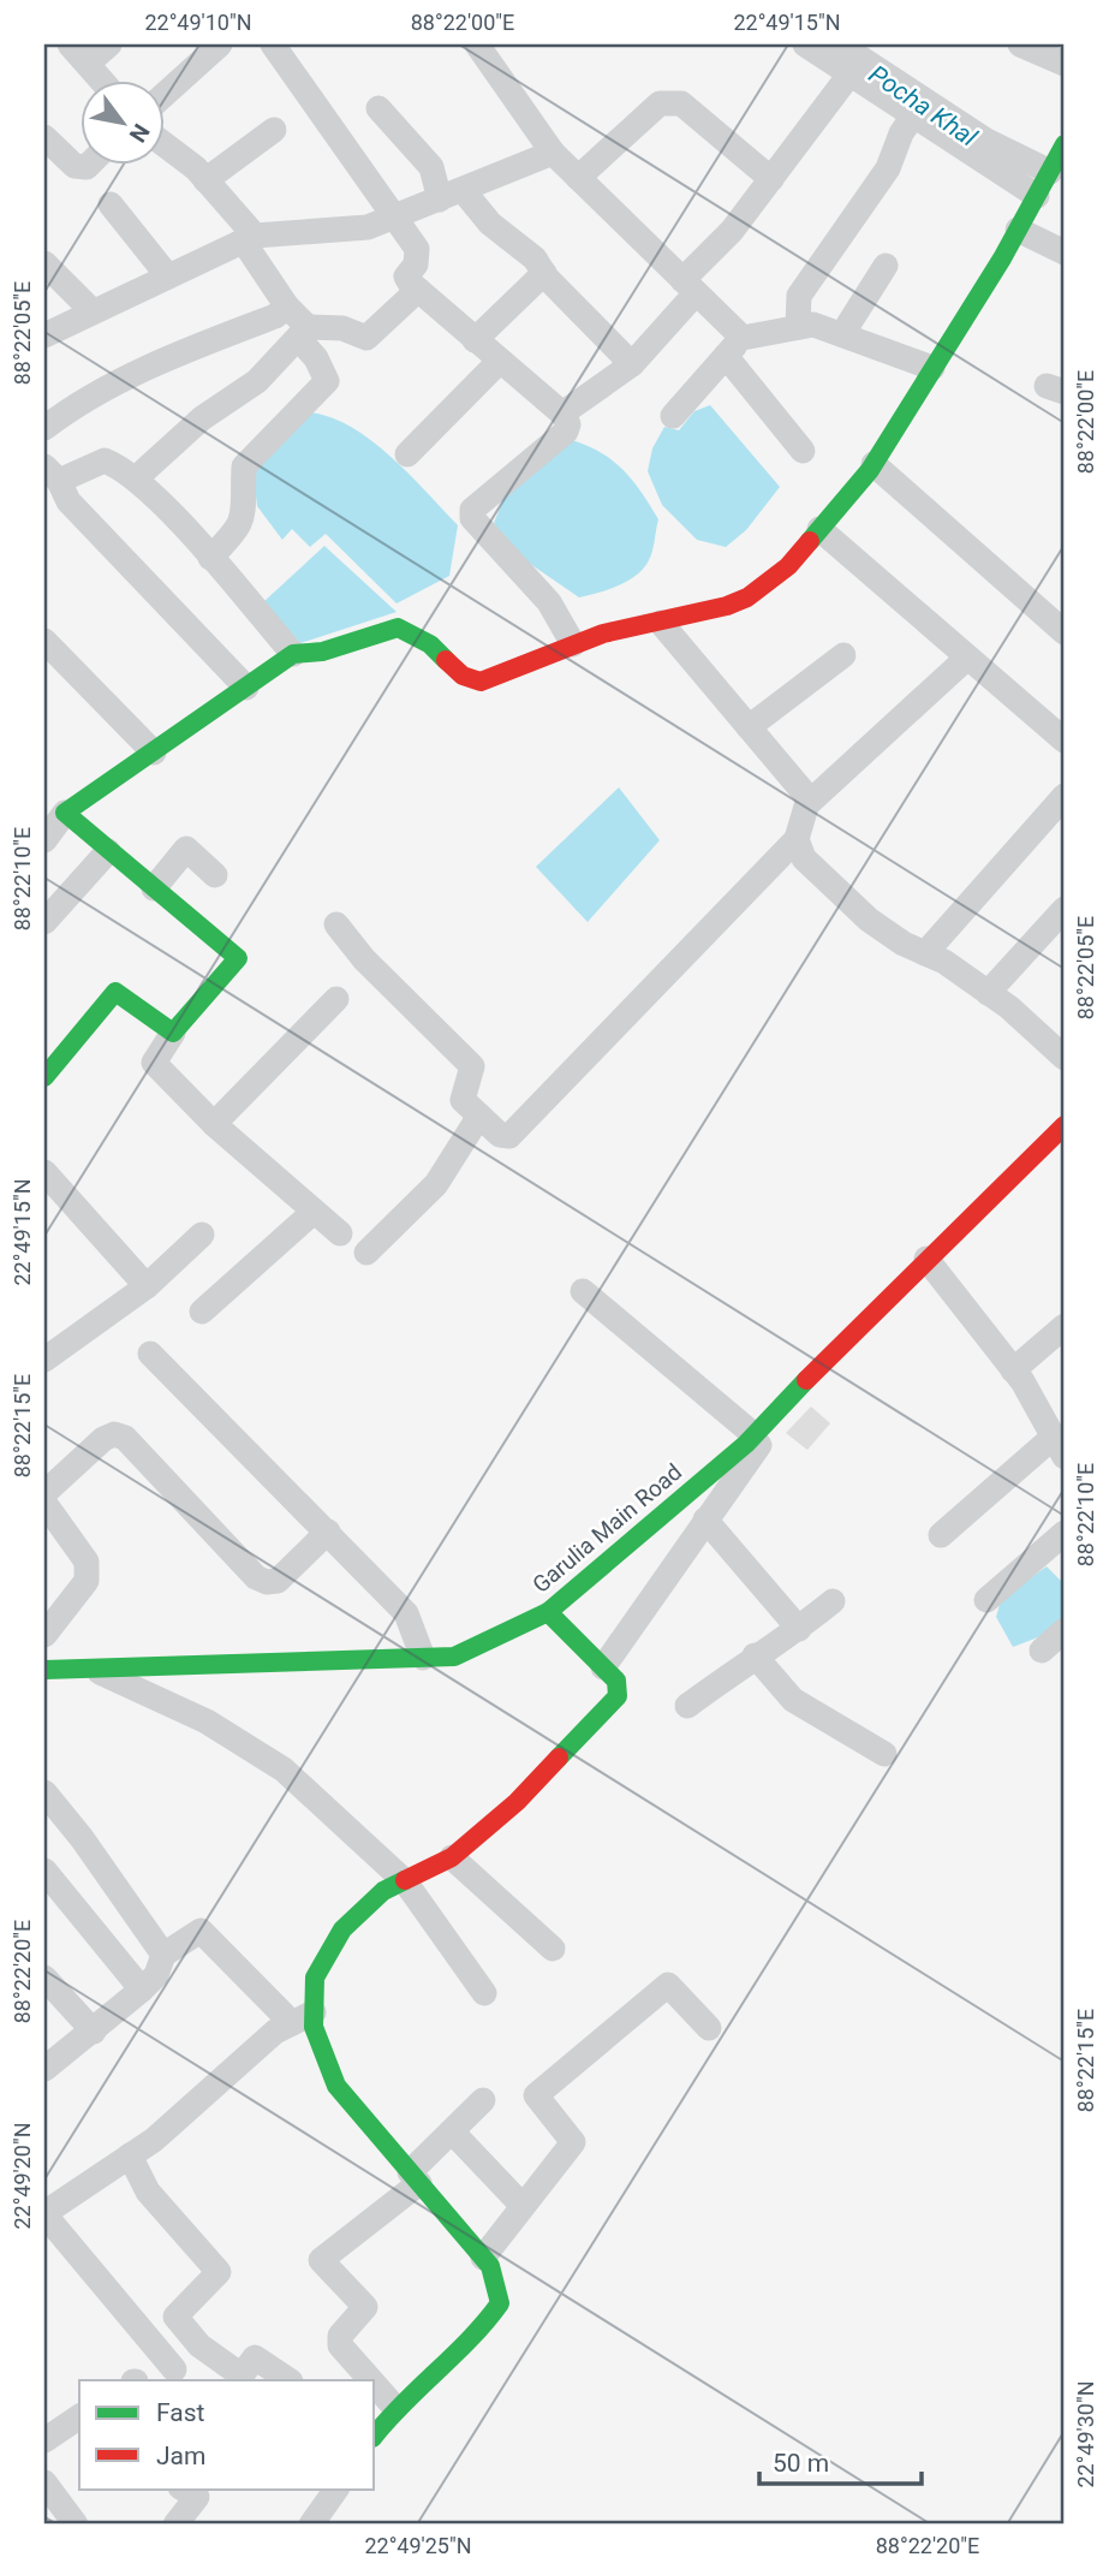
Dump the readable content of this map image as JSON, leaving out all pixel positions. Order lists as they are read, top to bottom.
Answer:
{
  "streets": {
    "street": ["Garulia Main Road"]
  },
  "water": ["Pocha Khal"],
  "legend": ["Fast", "Jam"],
  "scale_bar": "50 m",
  "north": "bottom right",
  "coordinates": [
    "22°49'10\"N",
    "88°22'00\"E",
    "22°49'15\"N",
    "88°22'05\"E",
    "88°22'10\"E",
    "88°22'15\"E",
    "88°22'20\"E",
    "22°49'20\"N",
    "22°49'30\"N",
    "22°49'25\"N"
  ]
}
